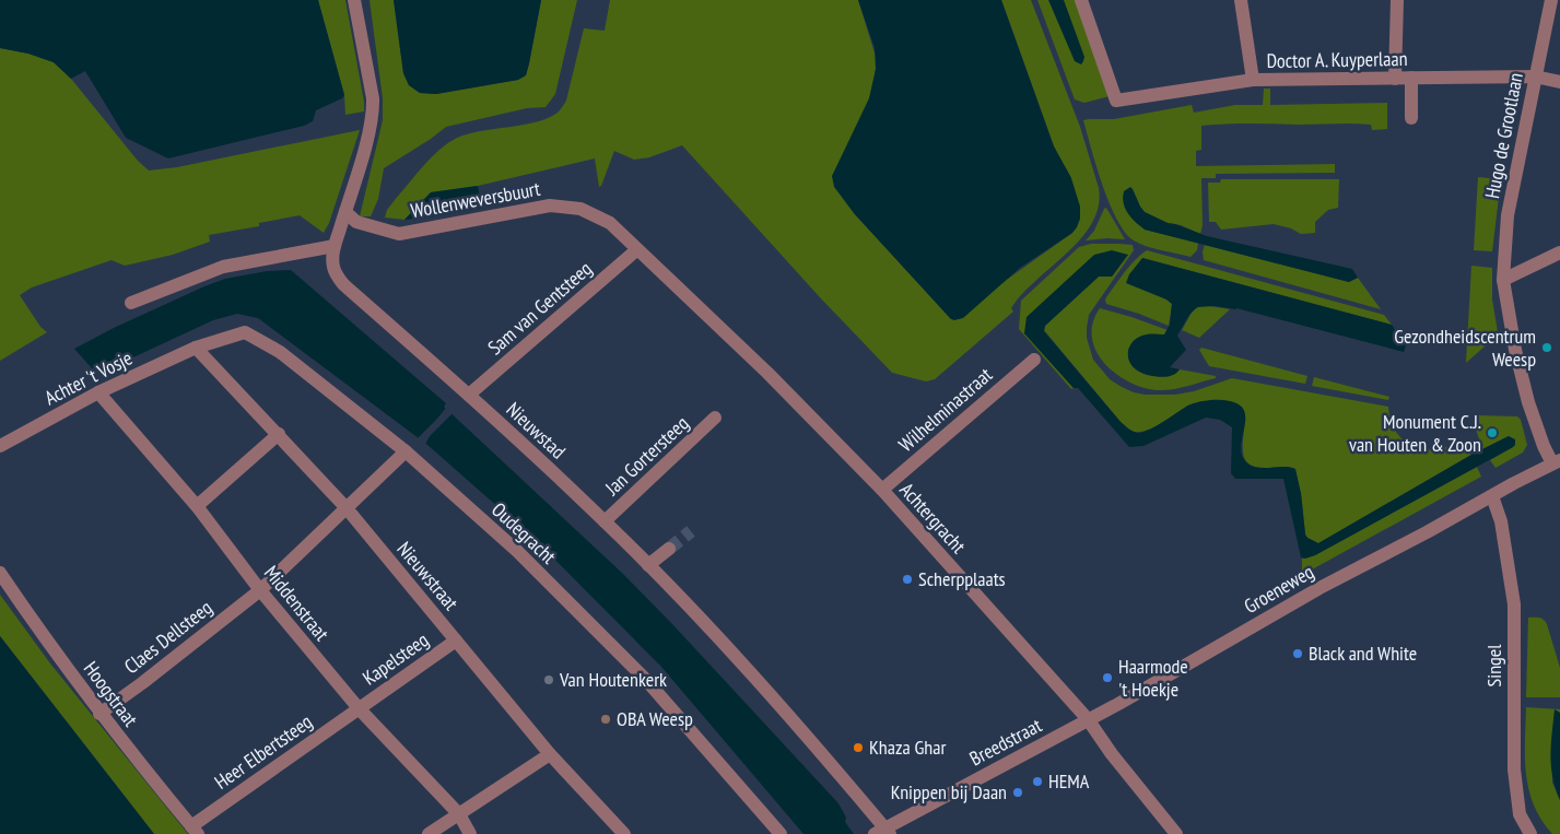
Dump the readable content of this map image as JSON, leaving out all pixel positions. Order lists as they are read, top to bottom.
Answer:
{
  "streets": {
    "street": [
      "Doctor A. Kuyperlaan",
      "Hugo de Grootlaan",
      "Wollenweversbuurt",
      "Sam van Gentsteeg",
      "Achter 't Vosje",
      "Wilhelminastraat",
      "Nieuwstad",
      "Jan Gortersteeg",
      "Achtergracht",
      "Oudegracht",
      "Nieuwstraat",
      "Groeneweg",
      "Middenstraat",
      "Claes Dellsteeg",
      "Kapelsteeg",
      "Singel",
      "Hoogstraat",
      "Breedstraat",
      "Heer Elbertsteeg"
    ]
  },
  "crossings": [
    ["Doctor A. Kuyperlaan", "Hugo de Grootlaan"],
    ["Hugo de Grootlaan", "Groeneweg"],
    ["Wollenweversbuurt", "Sam van Gentsteeg"],
    ["Wollenweversbuurt", "Nieuwstad"],
    ["Wollenweversbuurt", "Achtergracht"],
    ["Sam van Gentsteeg", "Nieuwstad"],
    ["Sam van Gentsteeg", "Achtergracht"],
    ["Achter 't Vosje", "Oudegracht"],
    ["Achter 't Vosje", "Nieuwstraat"],
    ["Achter 't Vosje", "Middenstraat"],
    ["Wilhelminastraat", "Achtergracht"],
    ["Nieuwstad", "Jan Gortersteeg"],
    ["Nieuwstad", "Breedstraat"],
    ["Achtergracht", "Groeneweg"],
    ["Achtergracht", "Breedstraat"],
    ["Oudegracht", "Nieuwstraat"],
    ["Oudegracht", "Claes Dellsteeg"],
    ["Nieuwstraat", "Claes Dellsteeg"],
    ["Nieuwstraat", "Kapelsteeg"],
    ["Groeneweg", "Singel"],
    ["Groeneweg", "Breedstraat"],
    ["Middenstraat", "Claes Dellsteeg"],
    ["Middenstraat", "Kapelsteeg"],
    ["Middenstraat", "Heer Elbertsteeg"],
    ["Claes Dellsteeg", "Hoogstraat"],
    ["Kapelsteeg", "Heer Elbertsteeg"],
    ["Hoogstraat", "Heer Elbertsteeg"]
  ],
  "places": [
    "Gezondheidscentrum Weesp",
    "Monument C.J. van Houten & Zoon",
    "Scherpplaats",
    "Black and White",
    "Haarmode 't Hoekje",
    "Van Houtenkerk",
    "OBA Weesp",
    "Khaza Ghar",
    "HEMA",
    "Knippen bij Daan"
  ]
}
